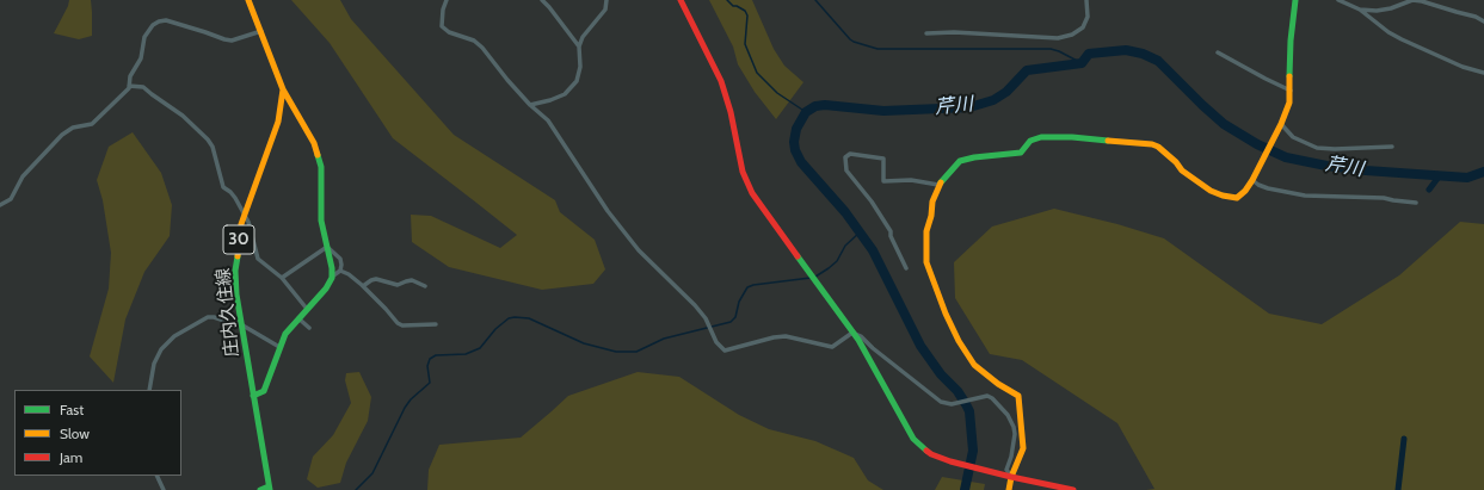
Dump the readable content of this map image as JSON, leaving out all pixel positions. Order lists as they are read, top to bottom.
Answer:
{
  "streets": {
    "street": ["30", "庄内久住線"]
  },
  "water": ["芹川"],
  "legend": ["Fast", "Slow", "Jam"]
}
